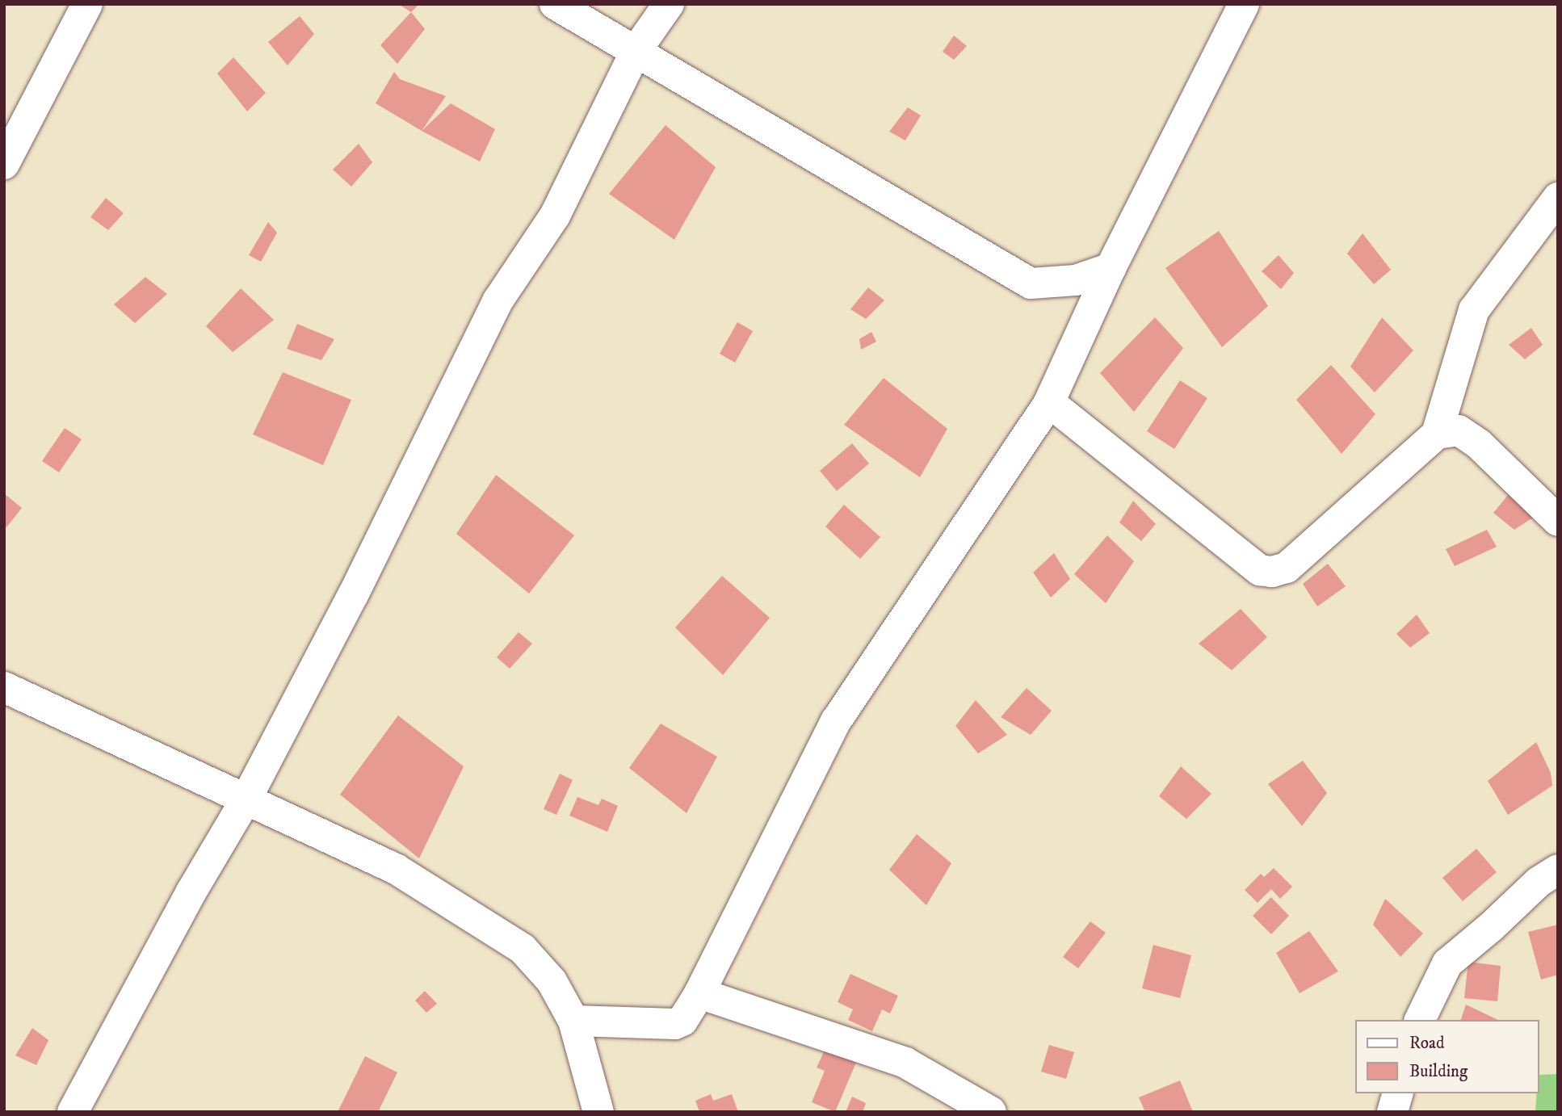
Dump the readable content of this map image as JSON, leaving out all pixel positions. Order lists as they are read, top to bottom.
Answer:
{
  "legend": ["Road", "Building"]
}
